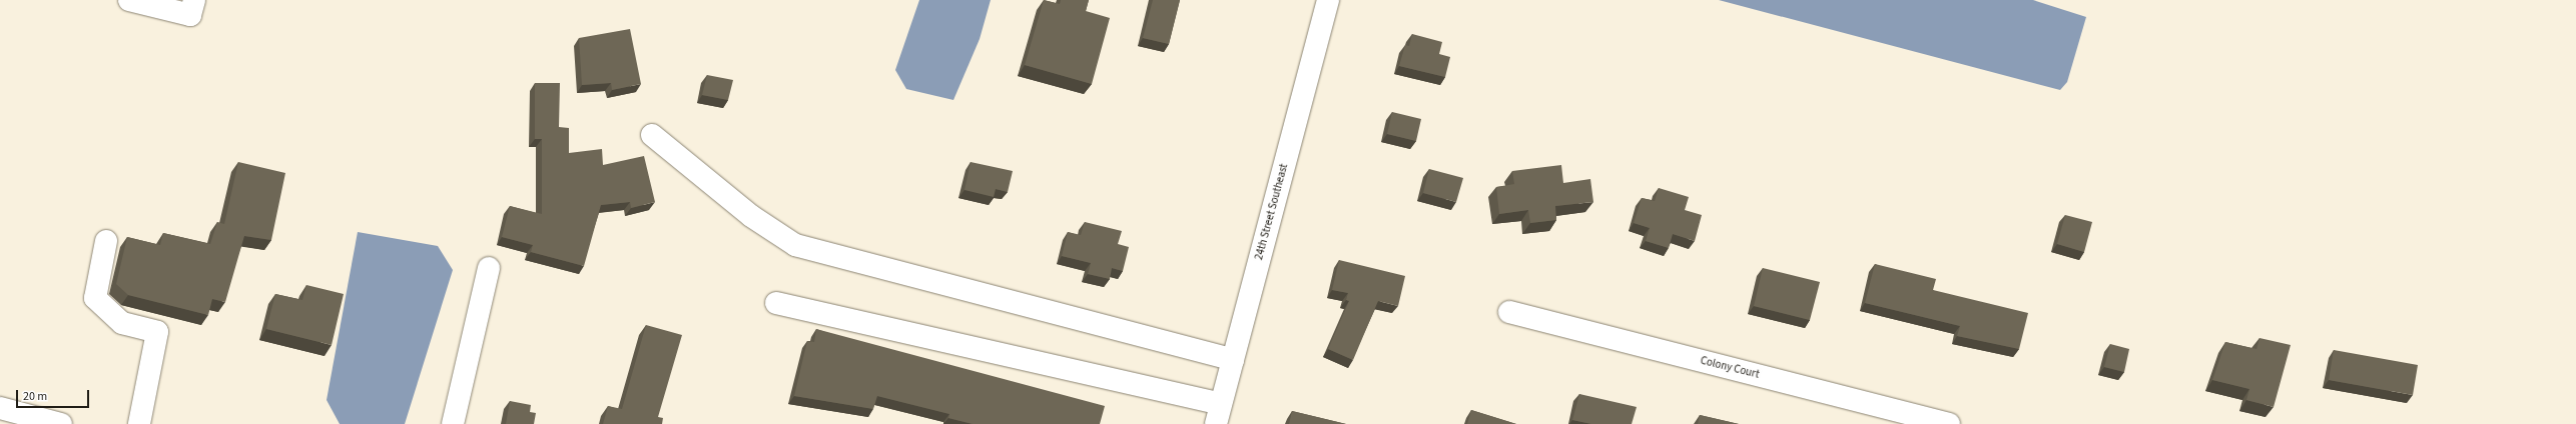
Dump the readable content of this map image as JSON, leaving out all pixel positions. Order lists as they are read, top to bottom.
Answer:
{
  "streets": {
    "street": ["24th Street Southeast", "Colony Court"]
  },
  "scale_bar": "20 m"
}
